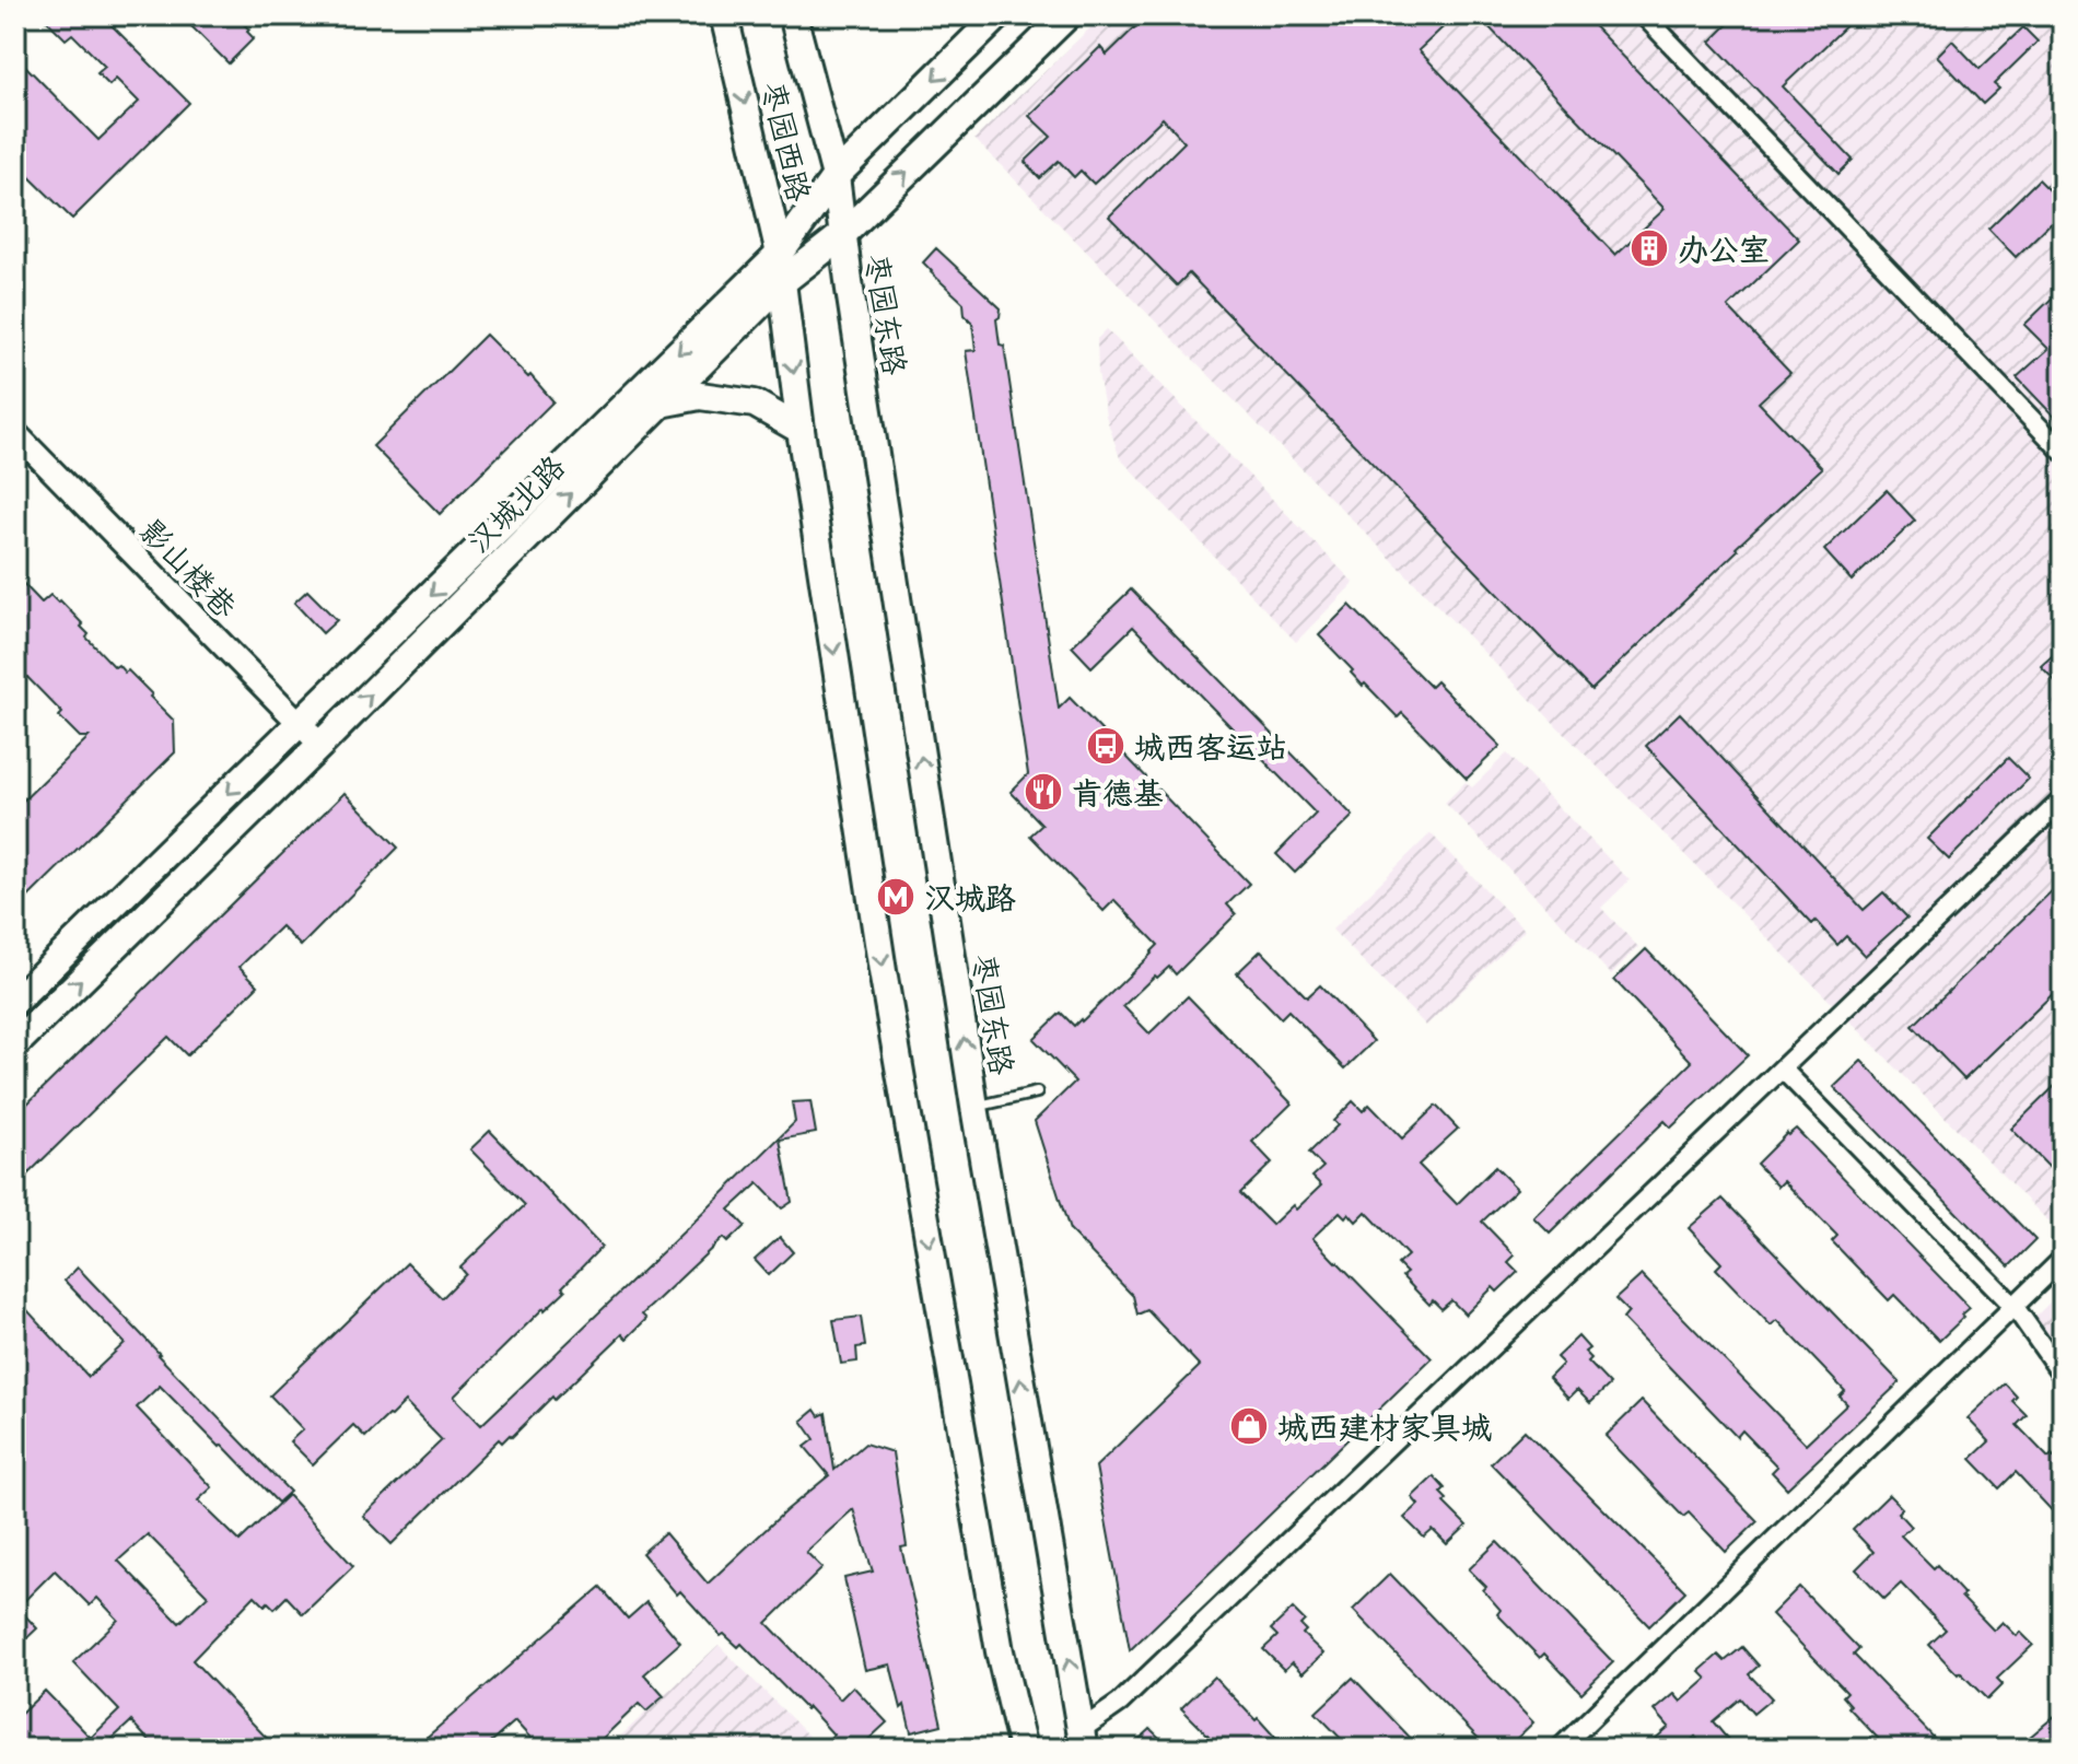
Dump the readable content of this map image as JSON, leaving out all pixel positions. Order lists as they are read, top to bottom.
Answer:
{
  "streets": {
    "main road": ["枣园西路", "枣园东路", "汉城北路"],
    "street": ["影山楼巷"]
  },
  "crossings": [
    ["枣园西路", "枣园东路"],
    ["枣园西路", "汉城北路"],
    ["枣园东路", "汉城北路"],
    ["汉城北路", "影山楼巷"]
  ],
  "places": {
    "building": ["办公室"],
    "bus stop": ["城西客运站"],
    "restaurant": ["肯德基"],
    "metro station": ["汉城路"],
    "shop": ["城西建材家具城"]
  }
}
